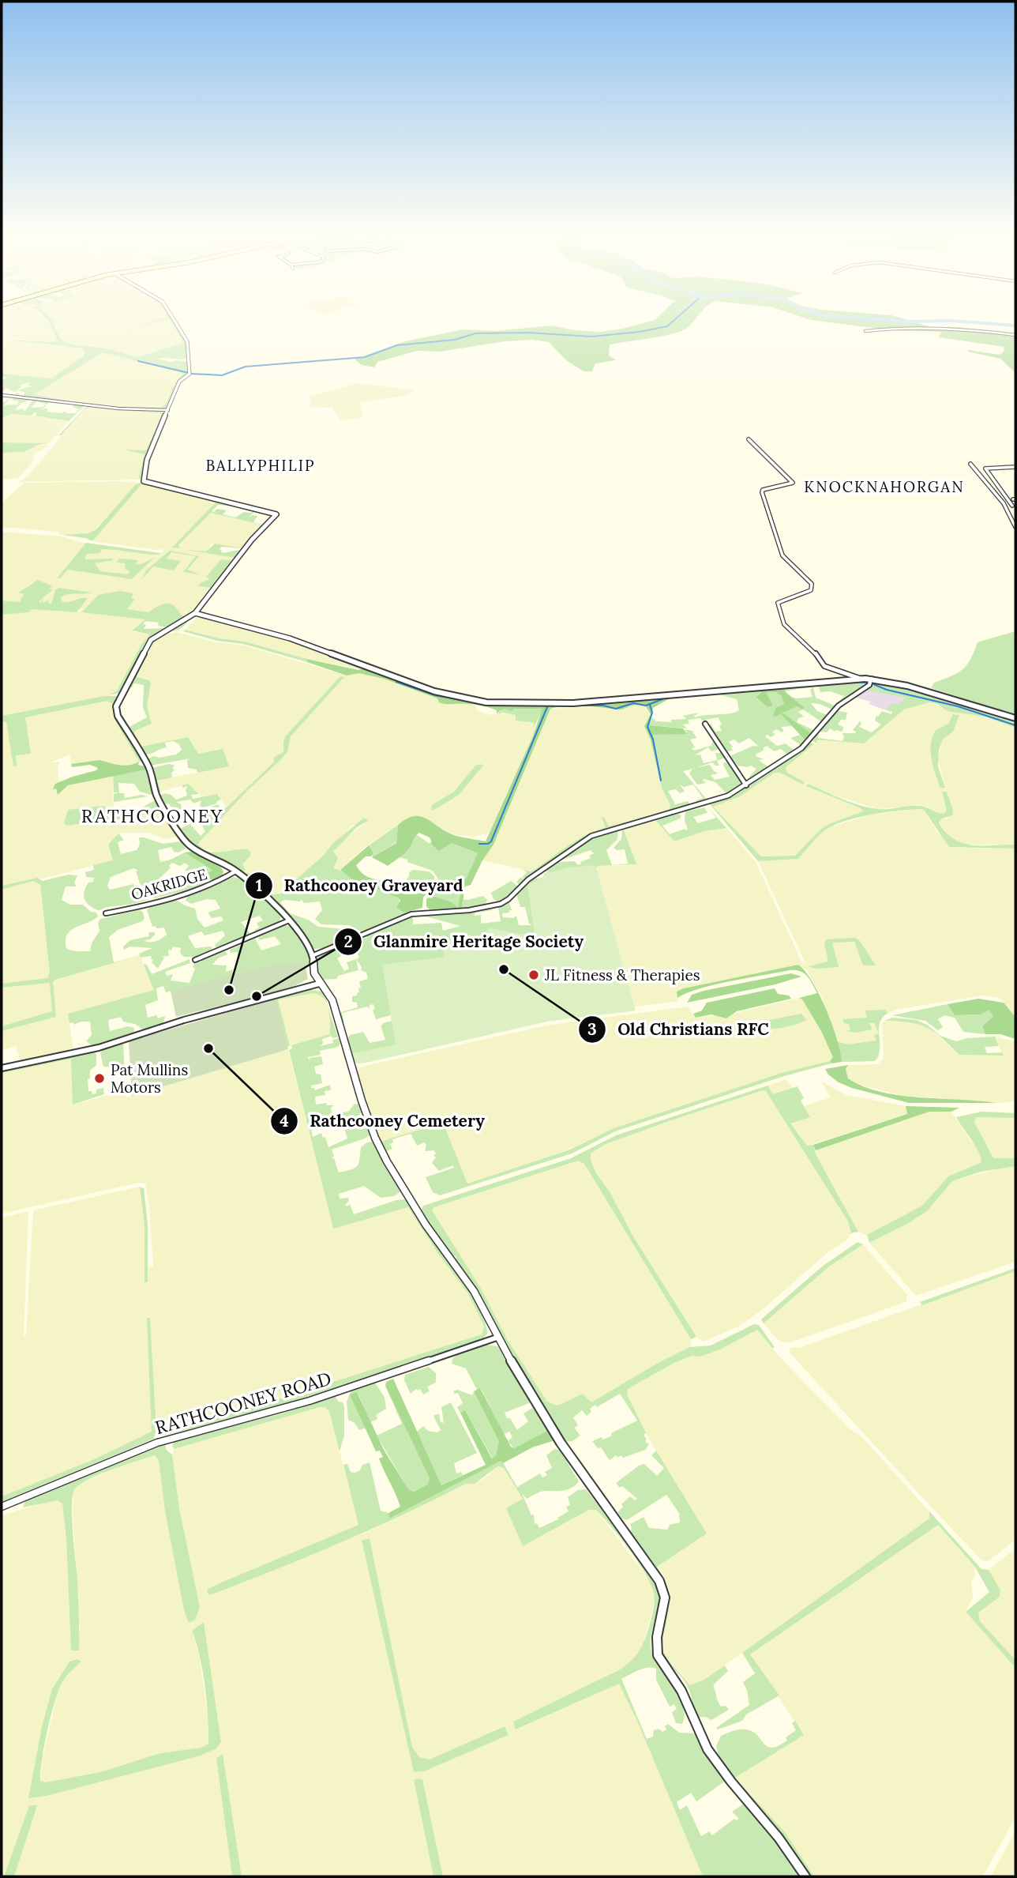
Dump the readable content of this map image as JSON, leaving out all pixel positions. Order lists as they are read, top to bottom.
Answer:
{
  "streets": {
    "street": ["OAKRIDGE", "RATHCOONEY ROAD"]
  },
  "districts": ["BALLYPHILIP", "KNOCKNAHORGAN", "RATHCOONEY"],
  "places": [
    "Old Christians RFC",
    "JL Fitness & Therapies",
    "Rathcooney Graveyard",
    "Glanmire Heritage Society",
    "Rathcooney Cemetery",
    "Pat Mullins Motors"
  ]
}
